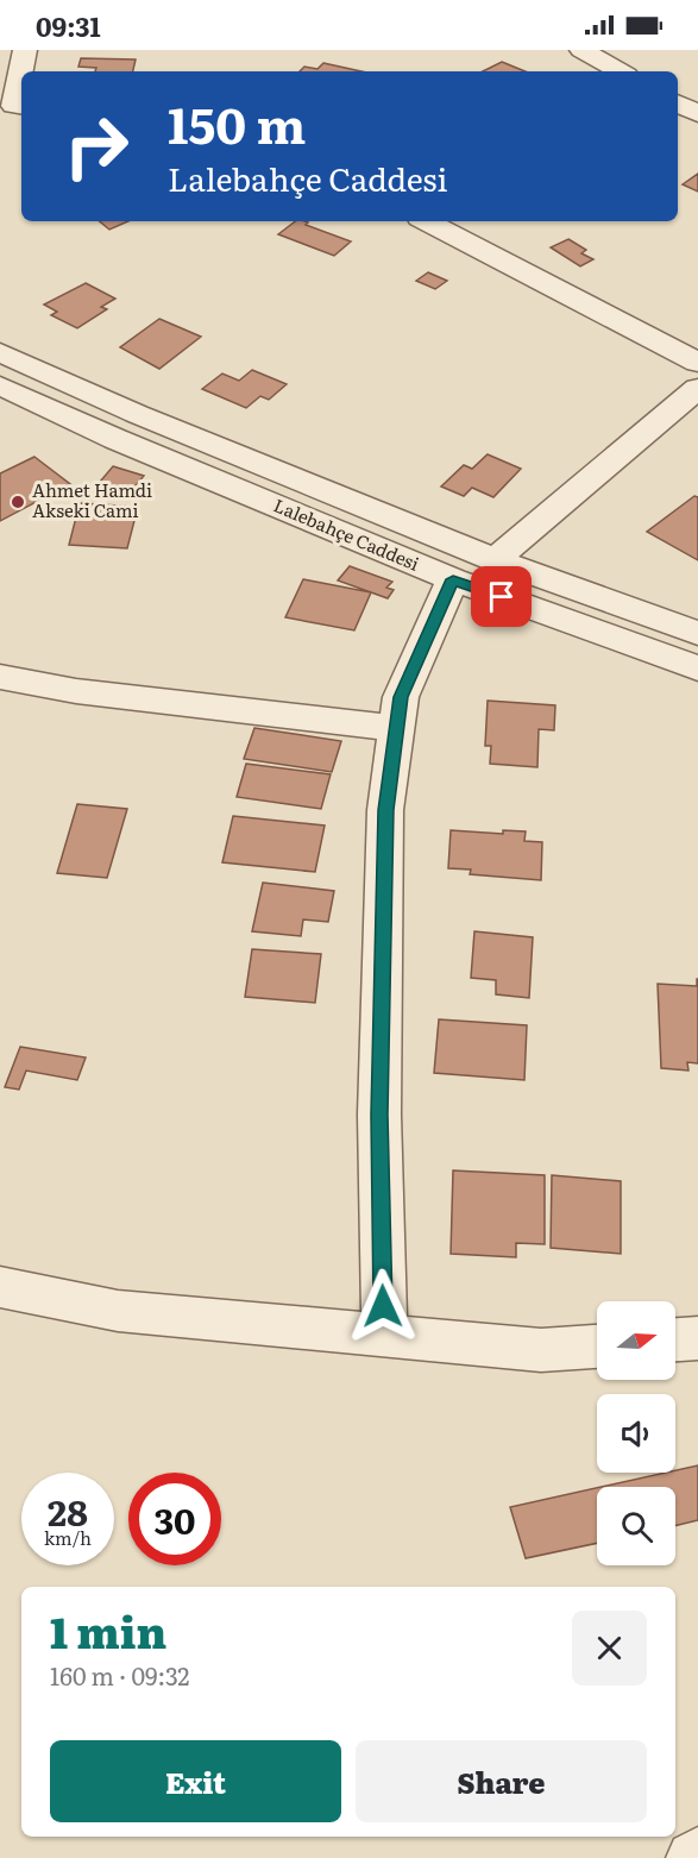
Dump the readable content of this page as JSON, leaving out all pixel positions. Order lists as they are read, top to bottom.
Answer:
{
  "streets": {
    "street": ["Lalebahçe Caddesi"]
  },
  "places": ["Ahmet Hamdi Akseki Cami"],
  "north": "right",
  "page": {
    "status": "09:31",
    "turn": ["150 m", "Lalebahçe Caddesi"],
    "speed": "28 km/h",
    "limit": "30",
    "heading": ["1 min", "160 m · 09:32"],
    "buttons": ["Exit", "Share"]
  }
}
